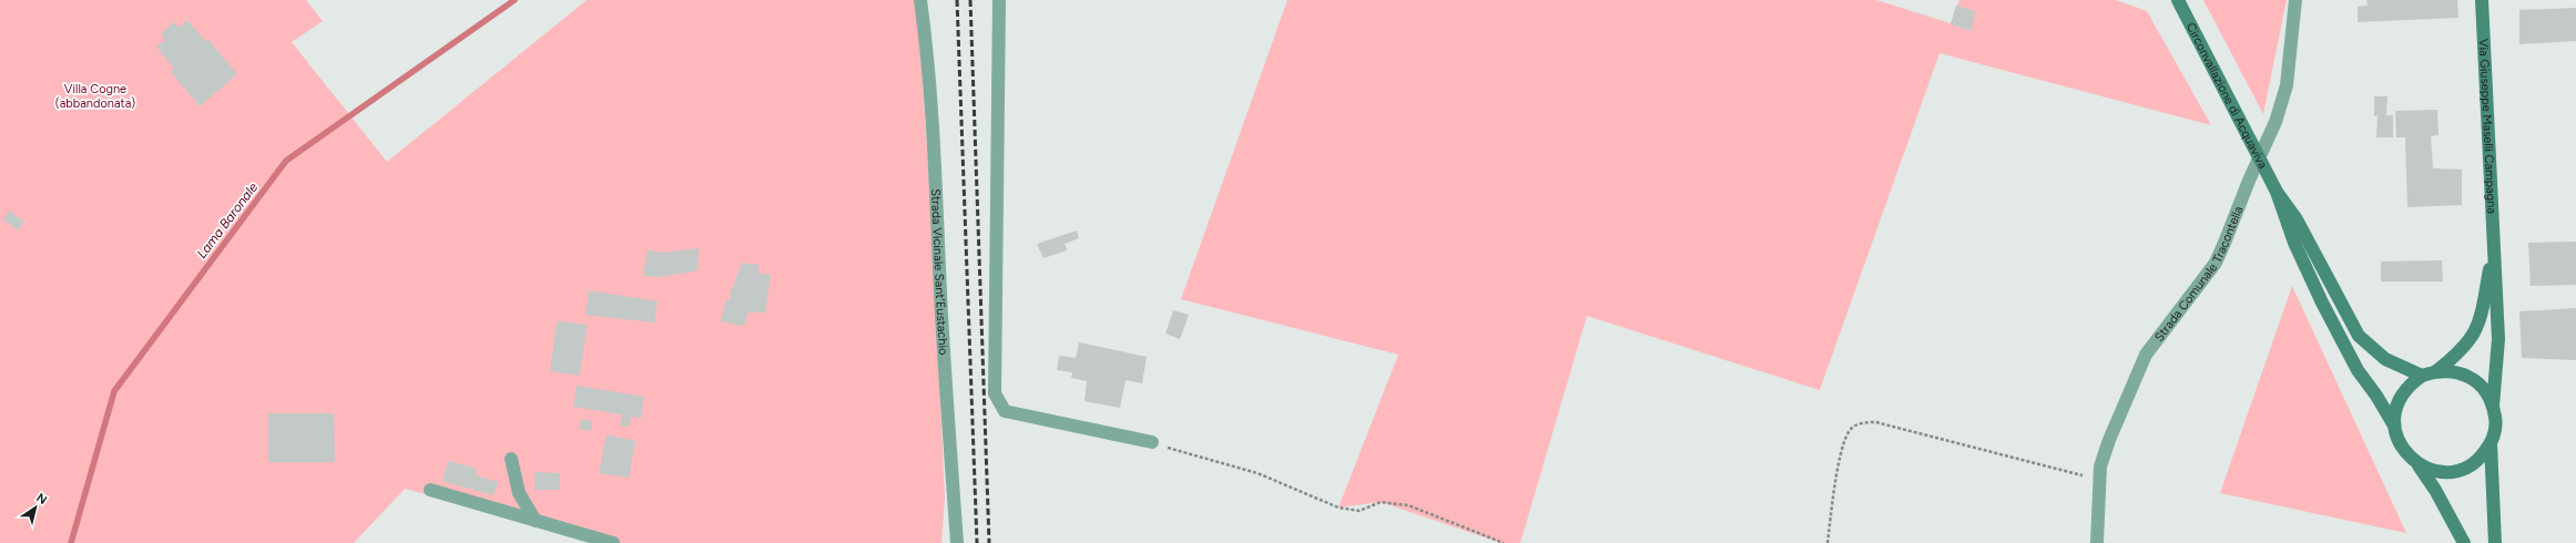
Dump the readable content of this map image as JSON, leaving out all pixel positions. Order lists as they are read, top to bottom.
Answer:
{
  "streets": {
    "main road": ["Circonvallazione di Acquaviva", "Via Giuseppe Maselli Campagna"],
    "street": ["Strada Vicinale Sant'Eustachio", "Strada Comunale Tracontella"]
  },
  "crossings": [
    ["Circonvallazione di Acquaviva", "Strada Comunale Tracontella"]
  ],
  "water": ["Lama Baronale"],
  "parks": ["Villa Cogne (abbandonata)"],
  "north": "top right"
}
